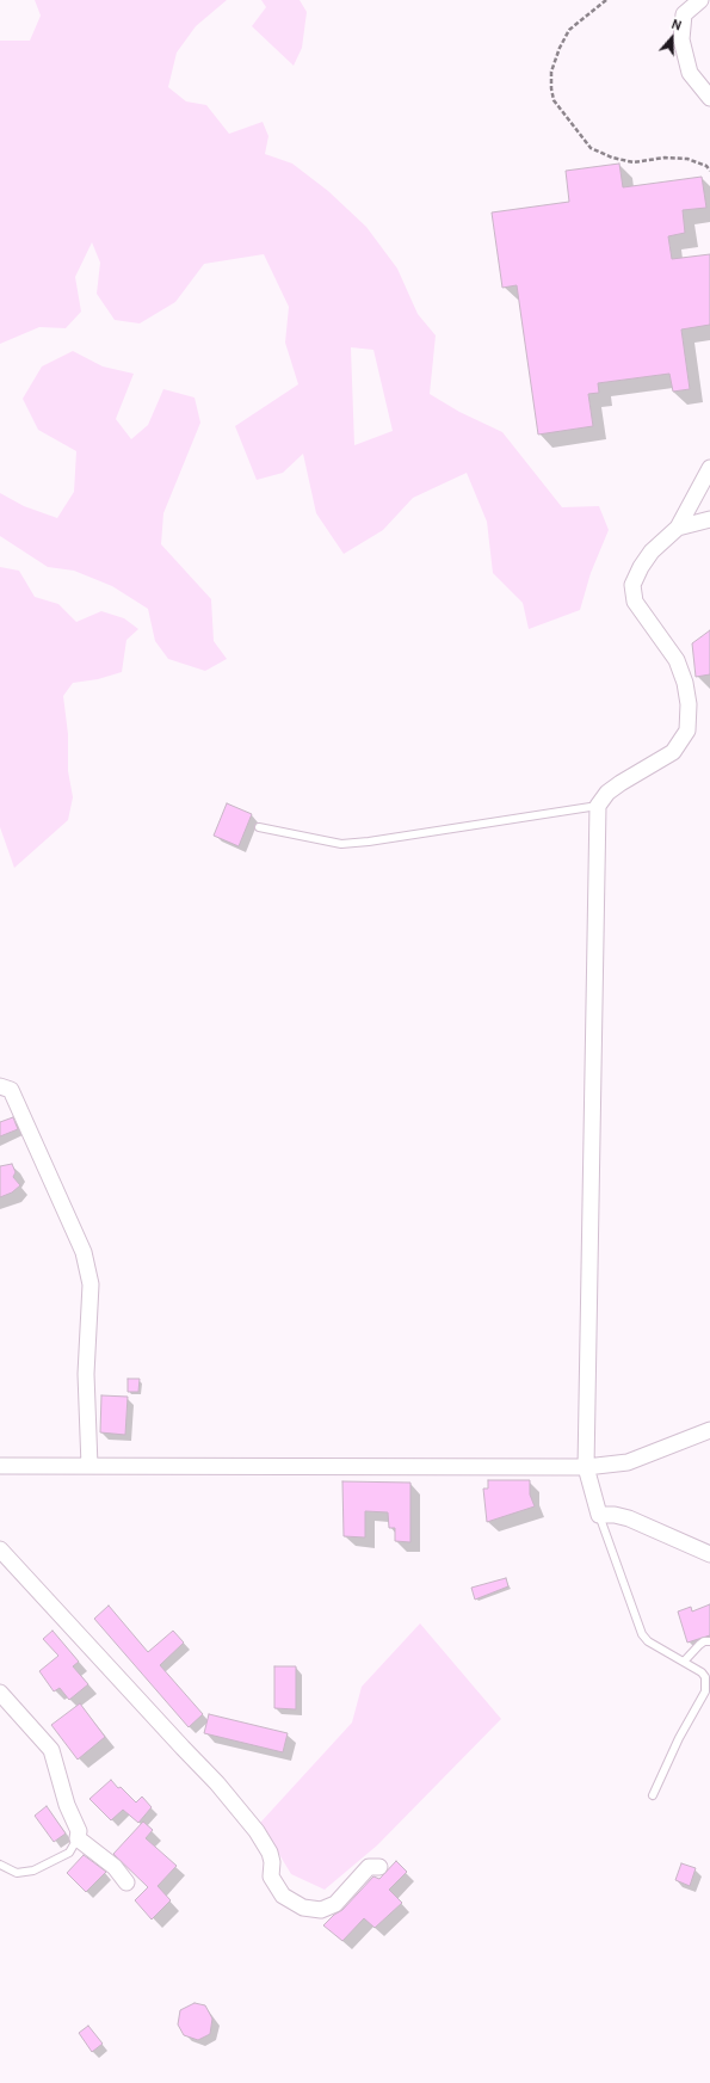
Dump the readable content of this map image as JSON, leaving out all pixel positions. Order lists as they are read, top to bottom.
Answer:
{
  "north": "top"
}
